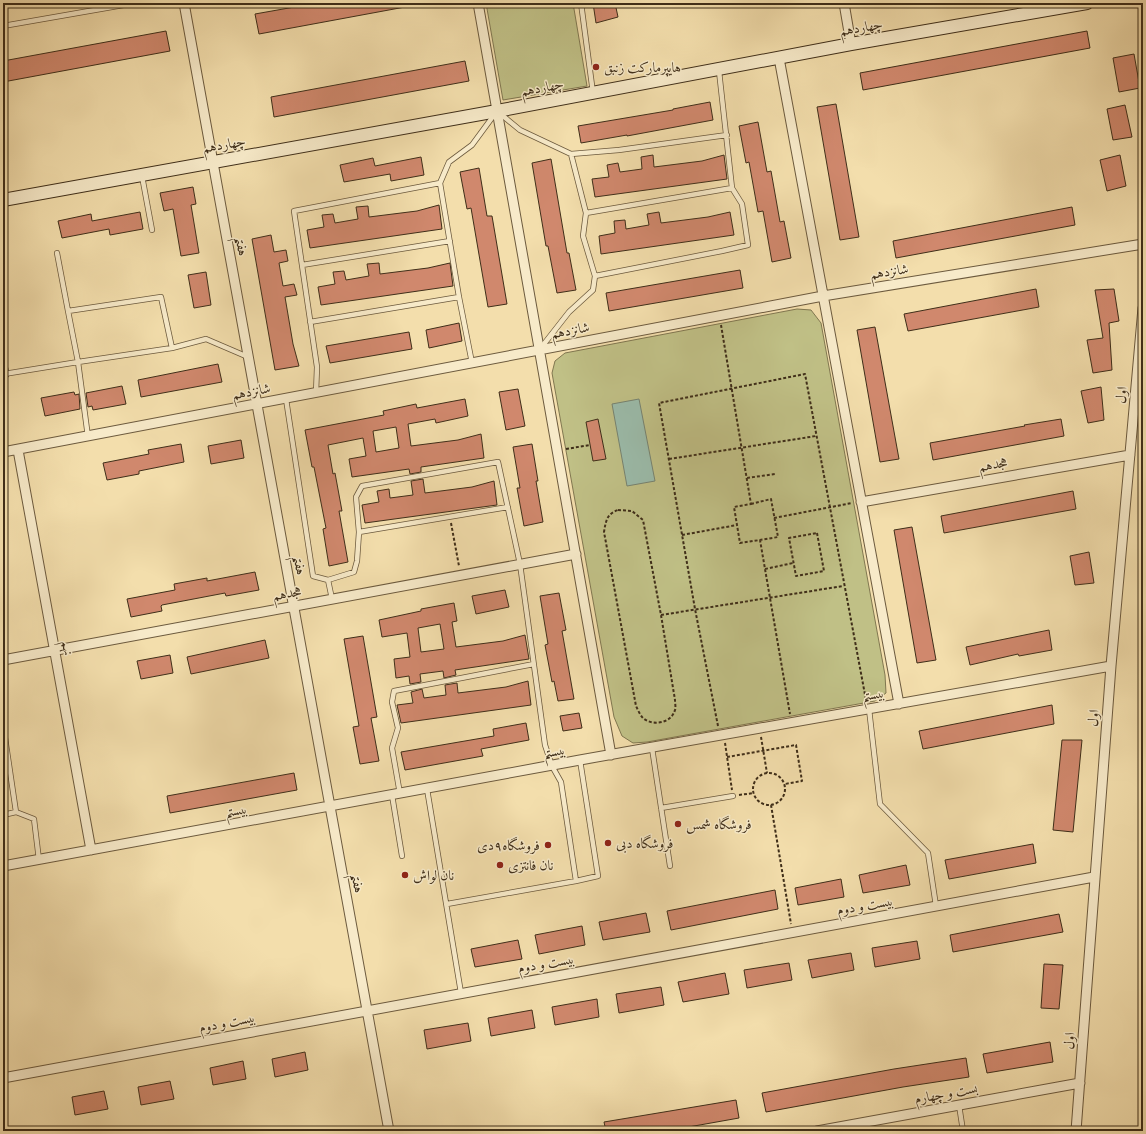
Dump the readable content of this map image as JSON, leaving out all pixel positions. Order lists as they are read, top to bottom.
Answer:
{
  "streets": {
    "main road": ["چهاردهم"],
    "street": [
      "هفتم",
      "شانزدهم",
      "اول",
      "هجدهم",
      "نهم",
      "بیستم",
      "بیست و دوم",
      "بست و چهارم"
    ]
  },
  "crossings": [
    ["چهاردهم", "هفتم"],
    ["هفتم", "شانزدهم"],
    ["هفتم", "هجدهم"],
    ["هفتم", "بیستم"],
    ["هفتم", "بیست و دوم"],
    ["شانزدهم", "نهم"],
    ["اول", "هجدهم"],
    ["اول", "بیستم"],
    ["اول", "بیست و دوم"],
    ["اول", "بست و چهارم"],
    ["هجدهم", "نهم"],
    ["نهم", "بیستم"]
  ],
  "places": [
    "هایپرمارکت زنبق",
    "فروشگاه شمس",
    "فروشگاه دبی",
    "فروشگاه۹دی",
    "نان فانتزی",
    "نان لواش"
  ]
}
